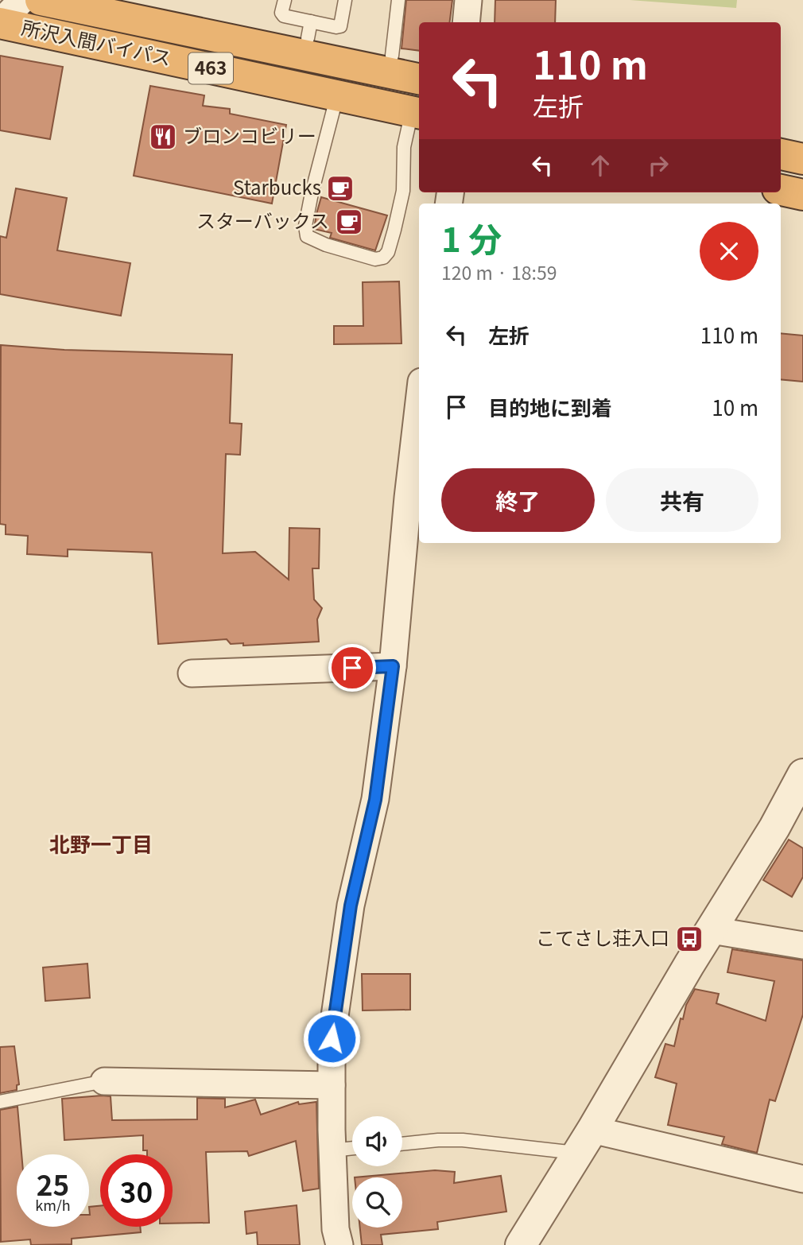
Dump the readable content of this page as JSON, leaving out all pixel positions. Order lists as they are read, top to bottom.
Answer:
{
  "streets": {
    "highway": ["所沢入間バイパス", "463"]
  },
  "districts": ["北野一丁目"],
  "places": {
    "restaurant": ["ブロンコビリー"],
    "cafe": ["Starbucks", "スターバックス"],
    "bus stop": ["こてさし荘入口"]
  },
  "page": {
    "turn": ["110 m", "左折"],
    "heading": ["1 分", "120 m · 18:59"],
    "list": [
      {
        "name": "左折",
        "value": "110 m"
      },
      {
        "name": "目的地に到着",
        "value": "10 m"
      }
    ],
    "buttons": ["終了", "共有"],
    "speed": "25 km/h",
    "limit": "30"
  }
}
